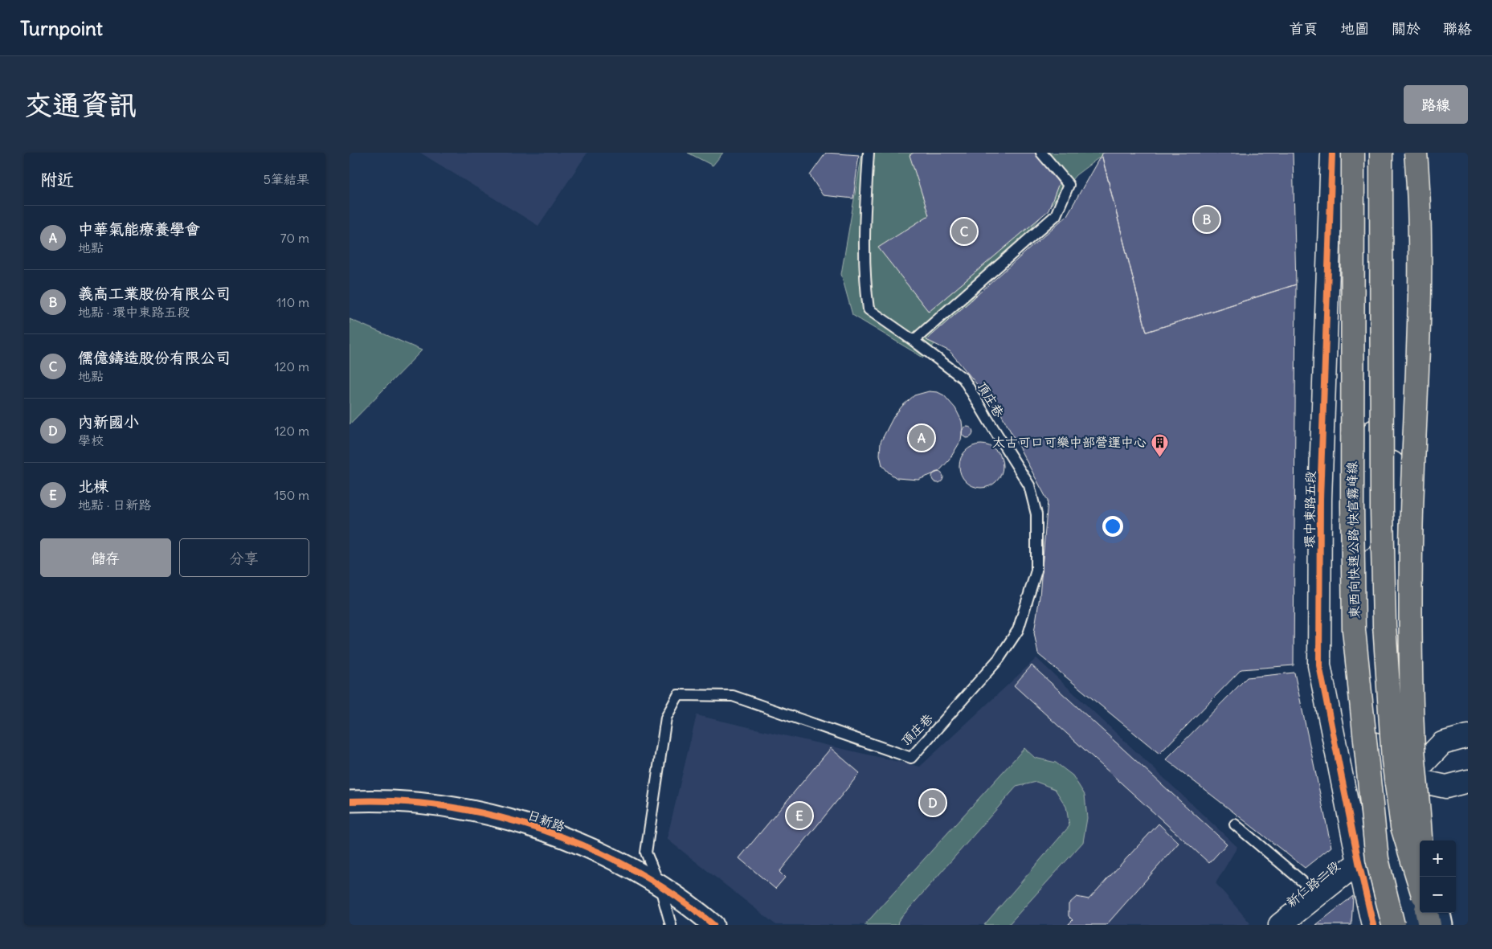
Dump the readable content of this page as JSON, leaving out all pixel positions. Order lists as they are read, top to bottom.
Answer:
{
  "streets": {
    "highway": ["東西向快速公路 快官霧峰線"],
    "street": ["環中東路五段", "日新路", "新仁路二段"],
    "lane": ["頂庄巷"]
  },
  "crossings": [
    ["頂庄巷", "日新路"],
    ["環中東路五段", "新仁路二段"]
  ],
  "places": {
    "building": ["太古可口可樂中部營運中心"]
  },
  "page": {
    "header": "Turnpoint",
    "nav": [
      "首頁",
      "地圖",
      "關於",
      "聯絡"
    ],
    "buttons": [
      "路線",
      ["儲存", "分享"]
    ],
    "title": "交通資訊",
    "heading": ["附近", "5筆結果"],
    "list": [
      {
        "mark": "A",
        "name": "中華氣能療養學會",
        "note": "地點",
        "value": "70 m"
      },
      {
        "mark": "B",
        "name": "義高工業股份有限公司",
        "note": "地點 · 環中東路五段",
        "value": "110 m"
      },
      {
        "mark": "C",
        "name": "儒億鑄造股份有限公司",
        "note": "地點",
        "value": "120 m"
      },
      {
        "mark": "D",
        "name": "內新國小",
        "note": "學校",
        "value": "120 m"
      },
      {
        "mark": "E",
        "name": "北棟",
        "note": "地點 · 日新路",
        "value": "150 m"
      }
    ],
    "pins": [
      "B",
      "C",
      "A",
      "D",
      "E"
    ],
    "map_buttons": ["+", "−"]
  }
}
